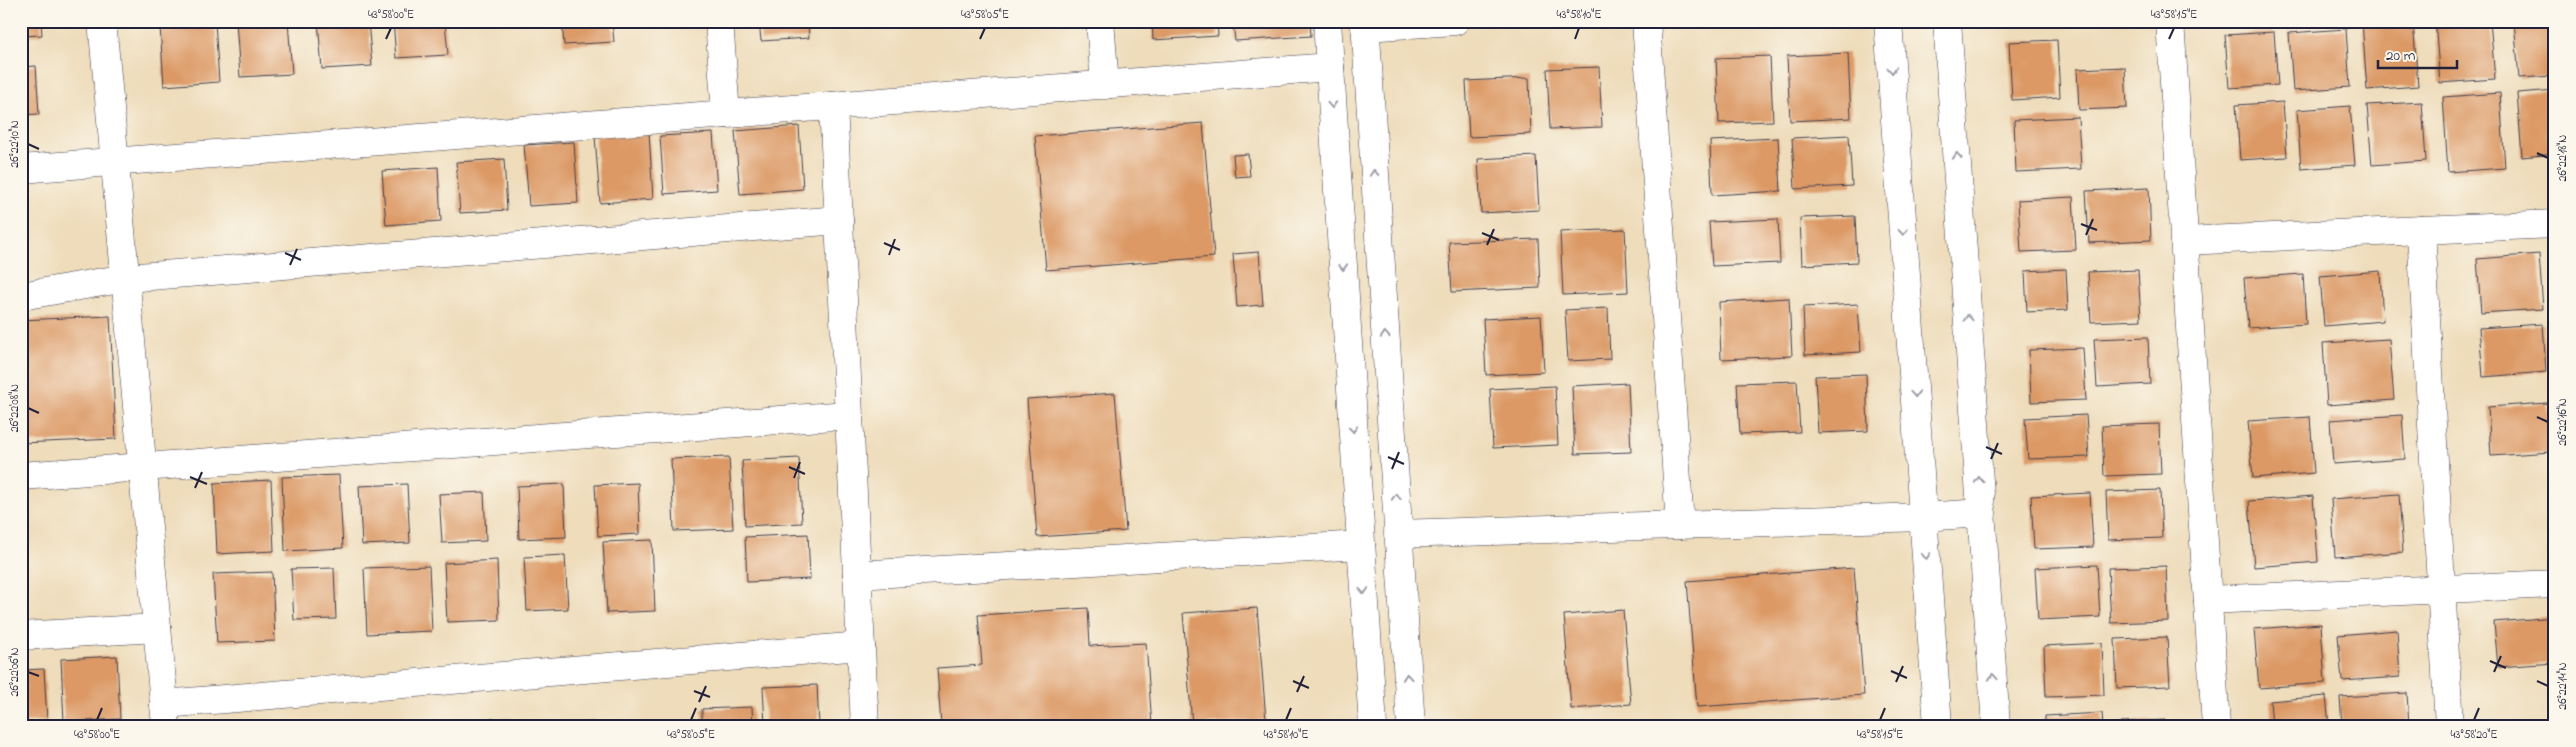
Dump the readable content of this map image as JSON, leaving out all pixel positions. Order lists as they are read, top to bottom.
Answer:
{
  "scale_bar": "20 m",
  "coordinates": [
    "43°58'00\"E",
    "43°58'05\"E",
    "43°58'10\"E",
    "43°58'15\"E",
    "26°22'10\"N",
    "26°22'18\"N",
    "26°22'08\"N",
    "26°22'16\"N",
    "26°22'06\"N",
    "26°22'14\"N",
    "43°58'20\"E"
  ]
}
